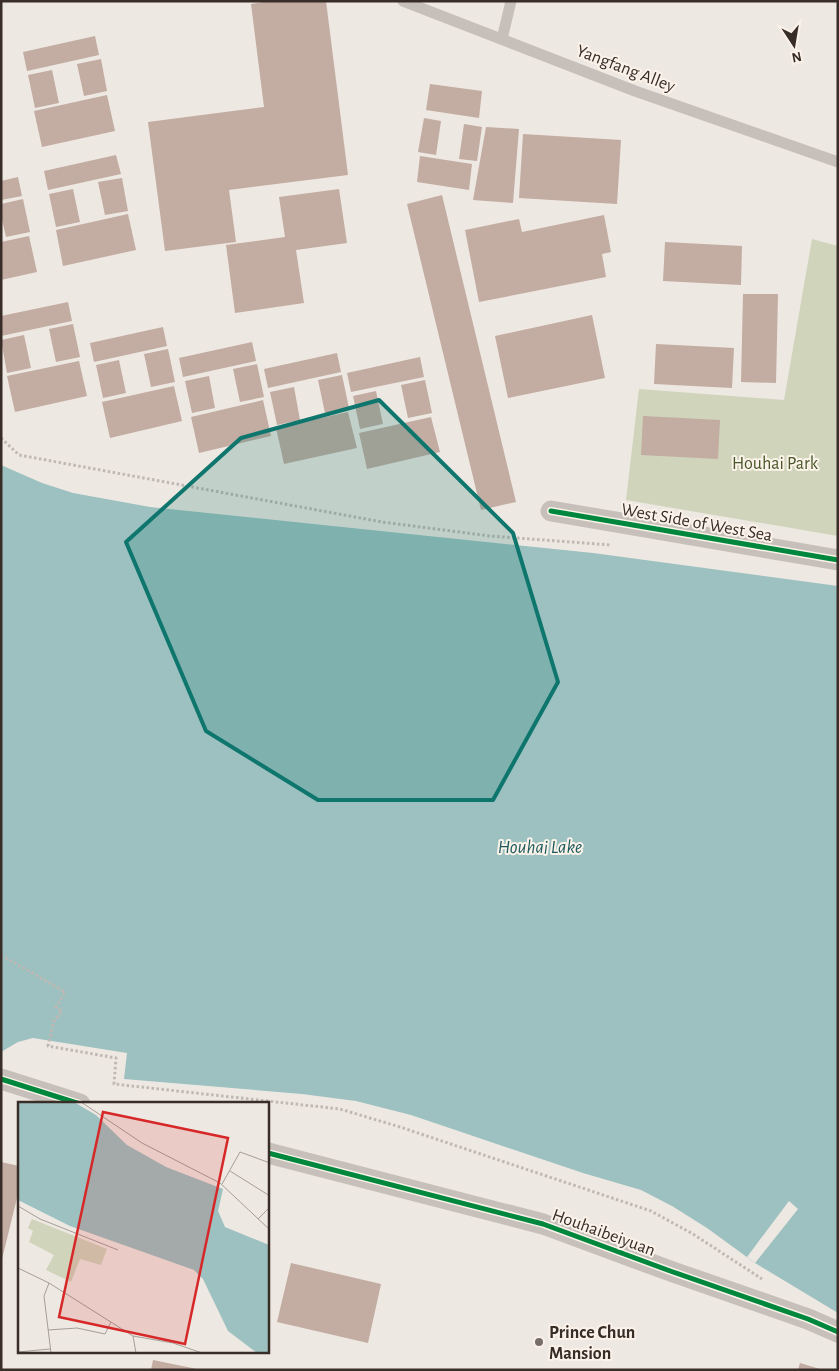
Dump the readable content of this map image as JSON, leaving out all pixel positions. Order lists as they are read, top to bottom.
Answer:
{
  "streets": {
    "street": ["West Side of West Sea", "Houhaibeiyuan"],
    "lane": ["Yangfang Alley"]
  },
  "water": ["Houhai Lake"],
  "parks": ["Houhai Park"],
  "places": ["Prince Chun Mansion"],
  "north": "bottom"
}
